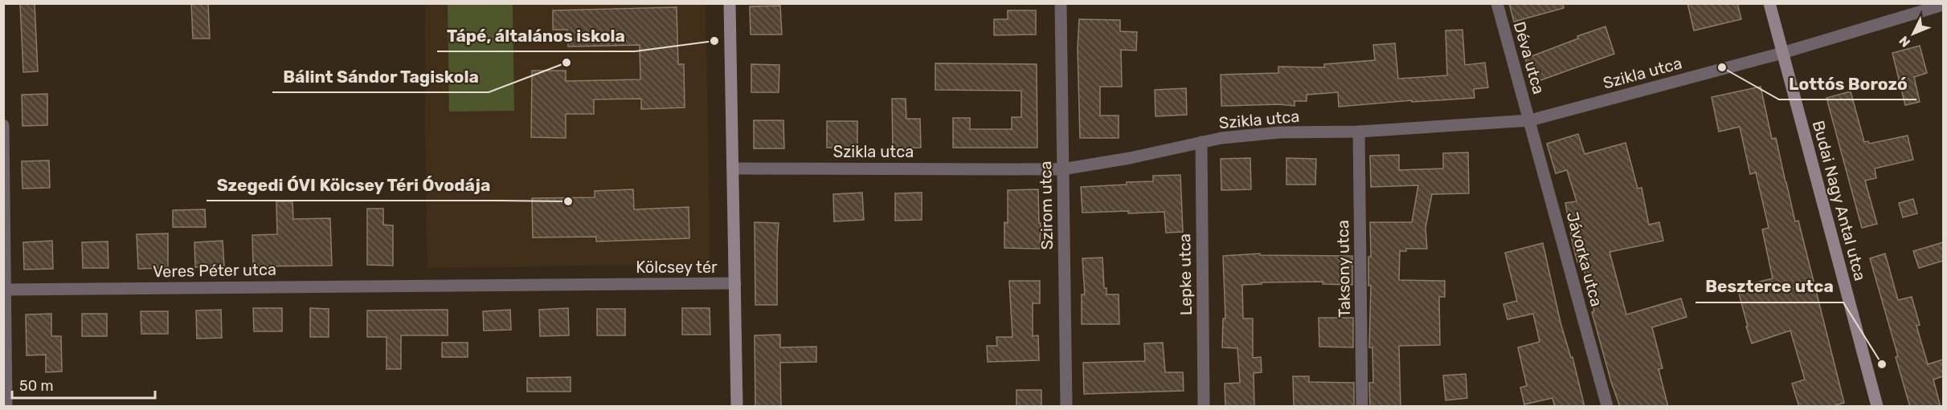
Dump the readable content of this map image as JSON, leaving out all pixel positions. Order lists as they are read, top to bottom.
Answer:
{
  "streets": {
    "main road": ["Budai Nagy Antal utca", "Kölcsey tér"],
    "street": [
      "Déva utca",
      "Szikla utca",
      "Szirom utca",
      "Jávorka utca",
      "Taksony utca",
      "Veres Péter utca",
      "Lepke utca"
    ]
  },
  "crossings": [
    ["Déva utca", "Szikla utca"],
    ["Déva utca", "Jávorka utca"],
    ["Szikla utca", "Budai Nagy Antal utca"],
    ["Szikla utca", "Szirom utca"],
    ["Szikla utca", "Jávorka utca"],
    ["Szikla utca", "Kölcsey tér"],
    ["Szikla utca", "Taksony utca"],
    ["Szikla utca", "Lepke utca"],
    ["Kölcsey tér", "Veres Péter utca"]
  ],
  "places": [
    "Tápé, általános iskola",
    "Bálint Sándor Tagiskola",
    "Lottós Borozó",
    "Szegedi ÓVI Kölcsey Téri Óvodája",
    "Beszterce utca"
  ],
  "scale_bar": "50 m",
  "north": "bottom left"
}
